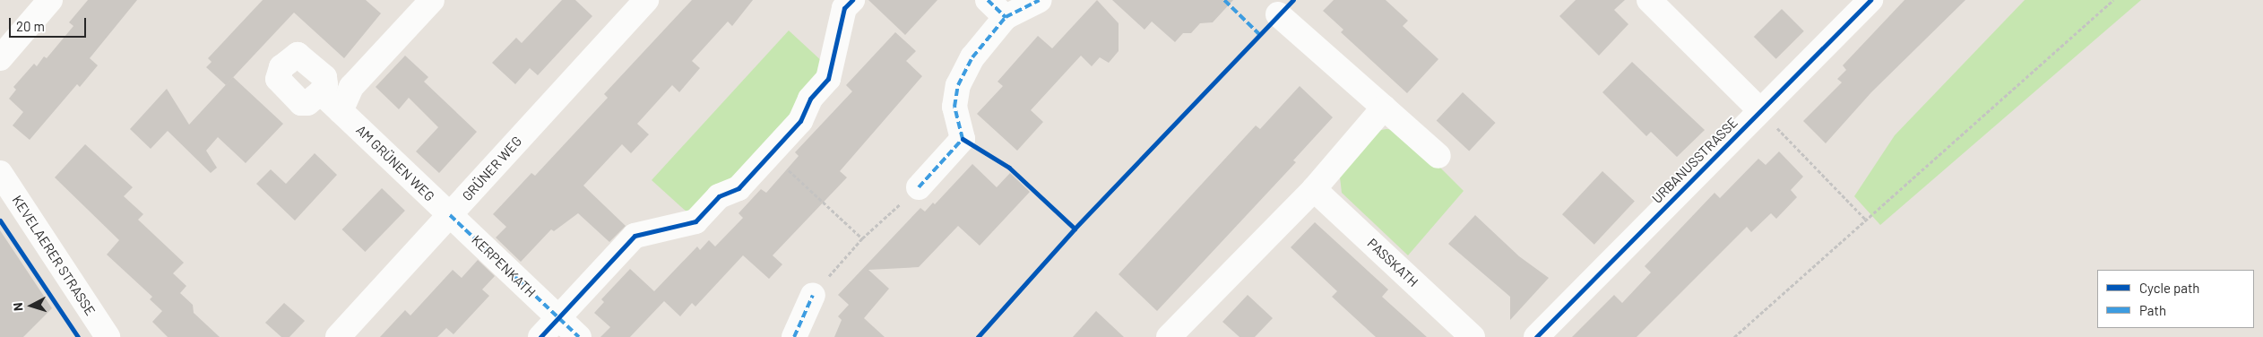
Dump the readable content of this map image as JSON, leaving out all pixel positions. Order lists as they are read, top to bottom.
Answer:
{
  "streets": {
    "street": [
      "URBANUSSTRASSE",
      "AM GRÜNEN WEG",
      "GRÜNER WEG",
      "KEVELAERER STRASSE",
      "PASSKATH",
      "KERPENKATH"
    ]
  },
  "crossings": [
    ["AM GRÜNEN WEG", "GRÜNER WEG"],
    ["AM GRÜNEN WEG", "KERPENKATH"],
    ["GRÜNER WEG", "KERPENKATH"]
  ],
  "legend": ["Cycle path", "Path"],
  "scale_bar": "20 m",
  "north": "left"
}
